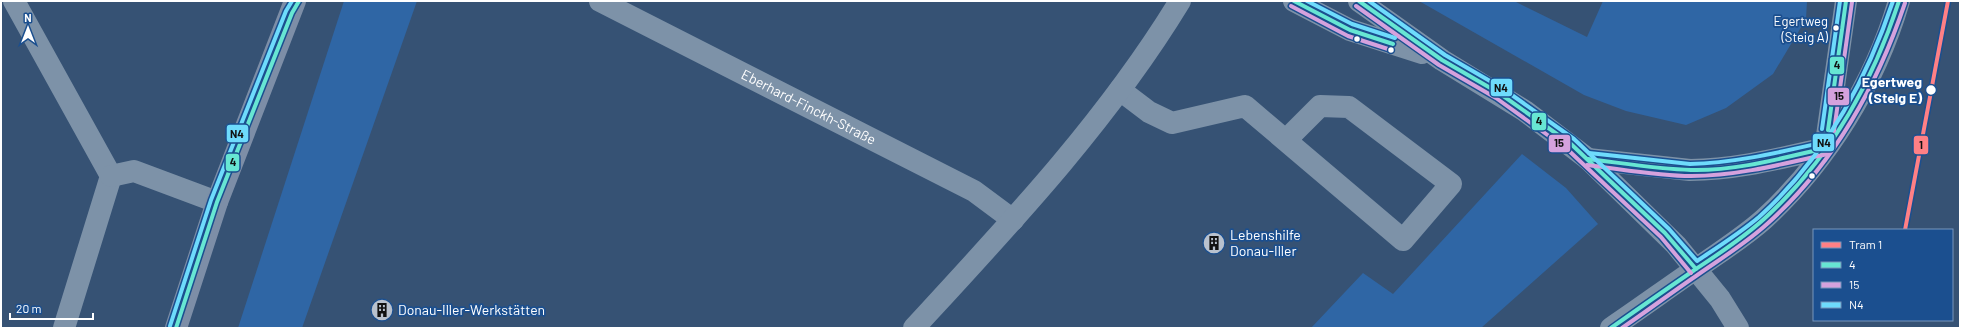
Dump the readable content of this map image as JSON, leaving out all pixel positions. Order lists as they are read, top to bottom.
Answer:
{
  "streets": {
    "street": ["Eberhard-Finckh-Straße"]
  },
  "places": {
    "other": ["Egertweg (Steig A)", "Egertweg (Steig E)"],
    "building": ["Lebenshilfe Donau-Iller", "Donau-Iller-Werkstätten"]
  },
  "lines": [
    "tram line 1",
    "transit line 4",
    "transit line N4",
    "transit line 15"
  ],
  "legend": [
    "Tram 1",
    "4",
    "15",
    "N4"
  ],
  "scale_bar": "20 m",
  "north": "top"
}
